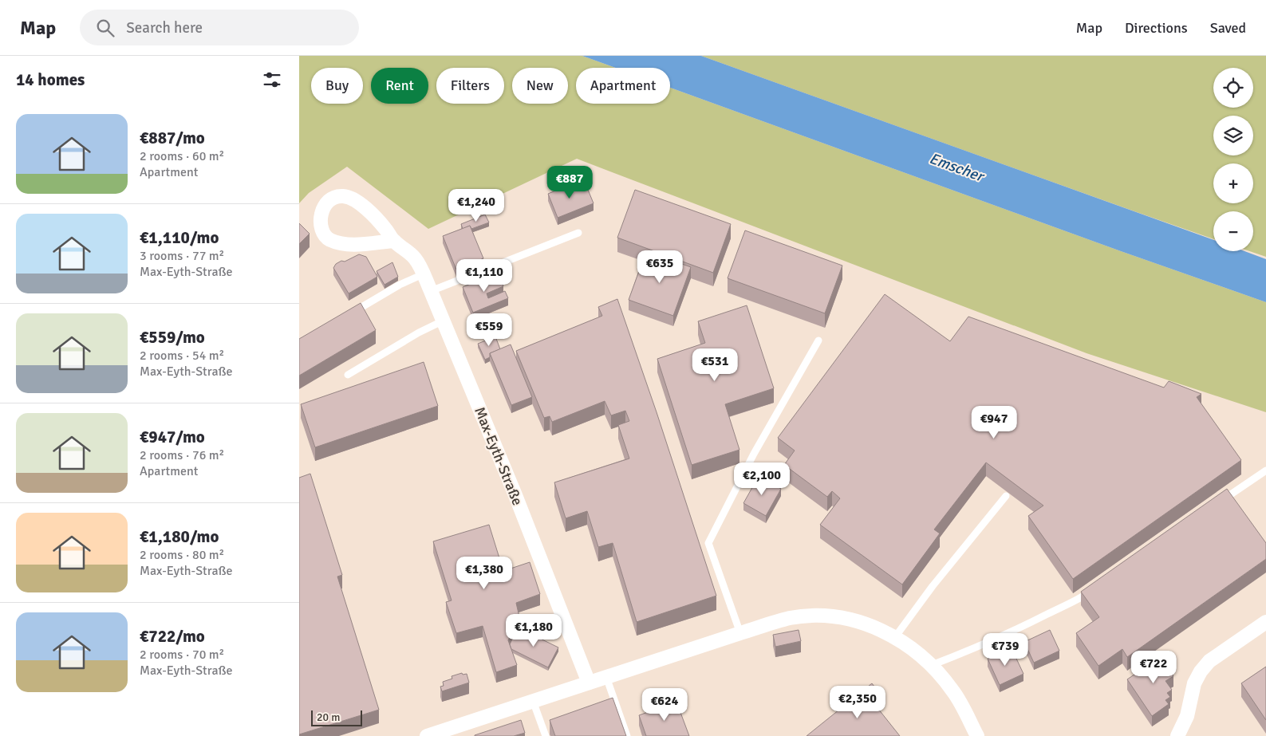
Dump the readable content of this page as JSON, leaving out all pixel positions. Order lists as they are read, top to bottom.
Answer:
{
  "streets": {
    "street": ["Max-Eyth-Straße"]
  },
  "water": ["Emscher"],
  "scale_bar": "20 m",
  "page": {
    "header": "Map",
    "search": "Search here",
    "nav": ["Map", "Directions", "Saved"],
    "heading": "14 homes",
    "map_buttons": ["+", "−"],
    "chip": [
      "Buy",
      "Rent",
      "Filters",
      "New",
      "Apartment"
    ],
    "list": [
      {
        "name": "€887/mo",
        "note": "2 rooms · 60 m² · Apartment"
      },
      {
        "name": "€1,110/mo",
        "note": "3 rooms · 77 m² · Max-Eyth-Straße"
      },
      {
        "name": "€559/mo",
        "note": "2 rooms · 54 m² · Max-Eyth-Straße"
      },
      {
        "name": "€947/mo",
        "note": "2 rooms · 76 m² · Apartment"
      },
      {
        "name": "€1,180/mo",
        "note": "2 rooms · 80 m² · Max-Eyth-Straße"
      },
      {
        "name": "€722/mo",
        "note": "2 rooms · 70 m² · Max-Eyth-Straße"
      }
    ],
    "price": [
      "€887",
      "€1,240",
      "€635",
      "€1,110",
      "€559",
      "€531",
      "€947",
      "€2,100",
      "€1,380",
      "€1,180",
      "€739",
      "€722",
      "€2,350",
      "€624"
    ],
    "scale": "20 m"
  }
}
